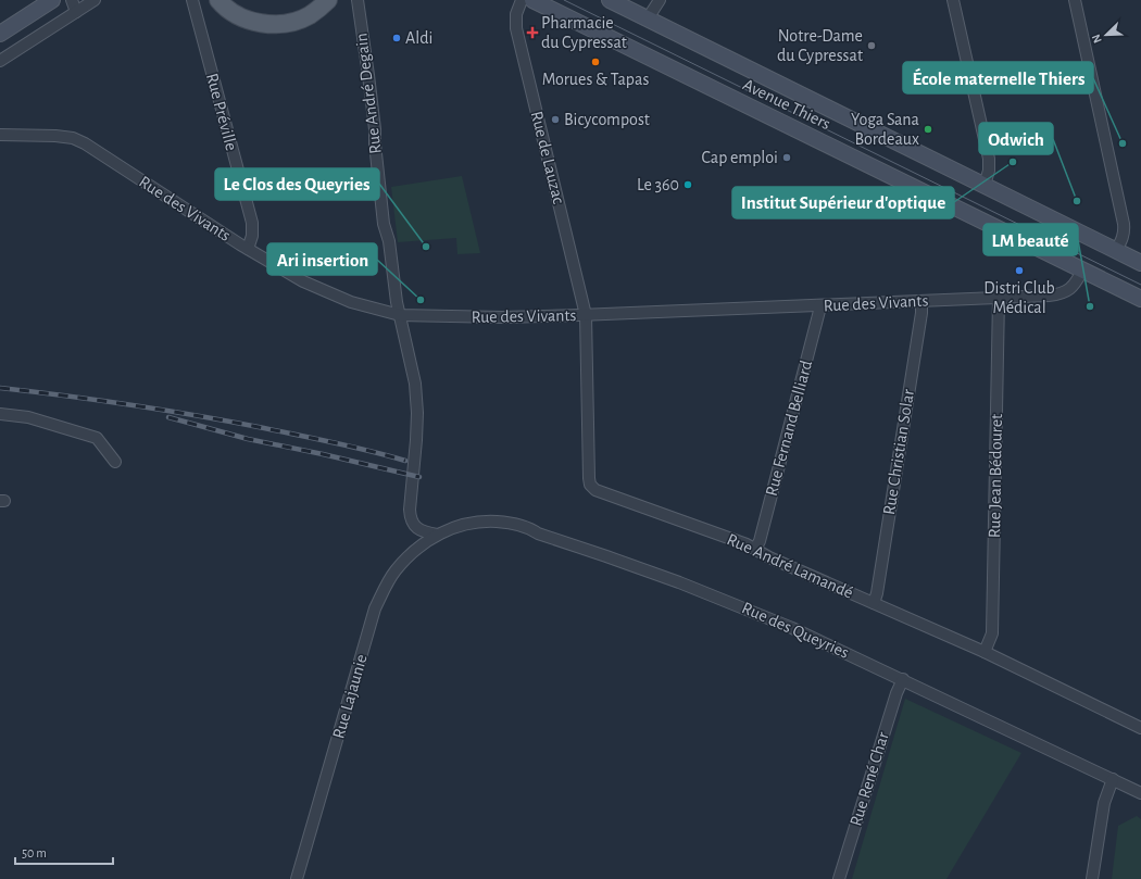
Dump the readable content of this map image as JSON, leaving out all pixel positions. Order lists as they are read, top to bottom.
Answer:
{
  "streets": {
    "main road": ["Avenue Thiers"],
    "street": [
      "Rue André Degain",
      "Rue Préville",
      "Rue de Lauzac",
      "Rue des Vivants",
      "Rue Fernand Belliard",
      "Rue Christian Solar",
      "Rue Jean Bédouret",
      "Rue André Lamandé",
      "Rue des Queyries",
      "Rue Lajaunie",
      "Rue René Char"
    ]
  },
  "crossings": [
    ["Rue André Degain", "Rue des Vivants"],
    ["Rue André Degain", "Rue des Queyries"],
    ["Rue André Degain", "Rue Lajaunie"],
    ["Avenue Thiers", "Rue des Vivants"],
    ["Rue Préville", "Rue des Vivants"],
    ["Rue de Lauzac", "Rue des Vivants"],
    ["Rue de Lauzac", "Rue André Lamandé"],
    ["Rue des Vivants", "Rue Fernand Belliard"],
    ["Rue des Vivants", "Rue Christian Solar"],
    ["Rue des Vivants", "Rue Jean Bédouret"],
    ["Rue des Vivants", "Rue André Lamandé"],
    ["Rue Fernand Belliard", "Rue André Lamandé"],
    ["Rue Christian Solar", "Rue André Lamandé"],
    ["Rue Jean Bédouret", "Rue André Lamandé"],
    ["Rue des Queyries", "Rue Lajaunie"],
    ["Rue des Queyries", "Rue René Char"]
  ],
  "places": {
    "health": ["Pharmacie du Cypressat"],
    "other": [
      "Aldi",
      "Notre-Dame du Cypressat",
      "Morues & Tapas",
      "Bicycompost",
      "Yoga Sana Bordeaux",
      "École maternelle Thiers",
      "Cap emploi",
      "Institut Supérieur d'optique",
      "Le 360",
      "Odwich",
      "Le Clos des Queyries",
      "Distri Club Médical",
      "Ari insertion",
      "LM beauté"
    ]
  },
  "scale_bar": "50 m",
  "north": "bottom left"
}
